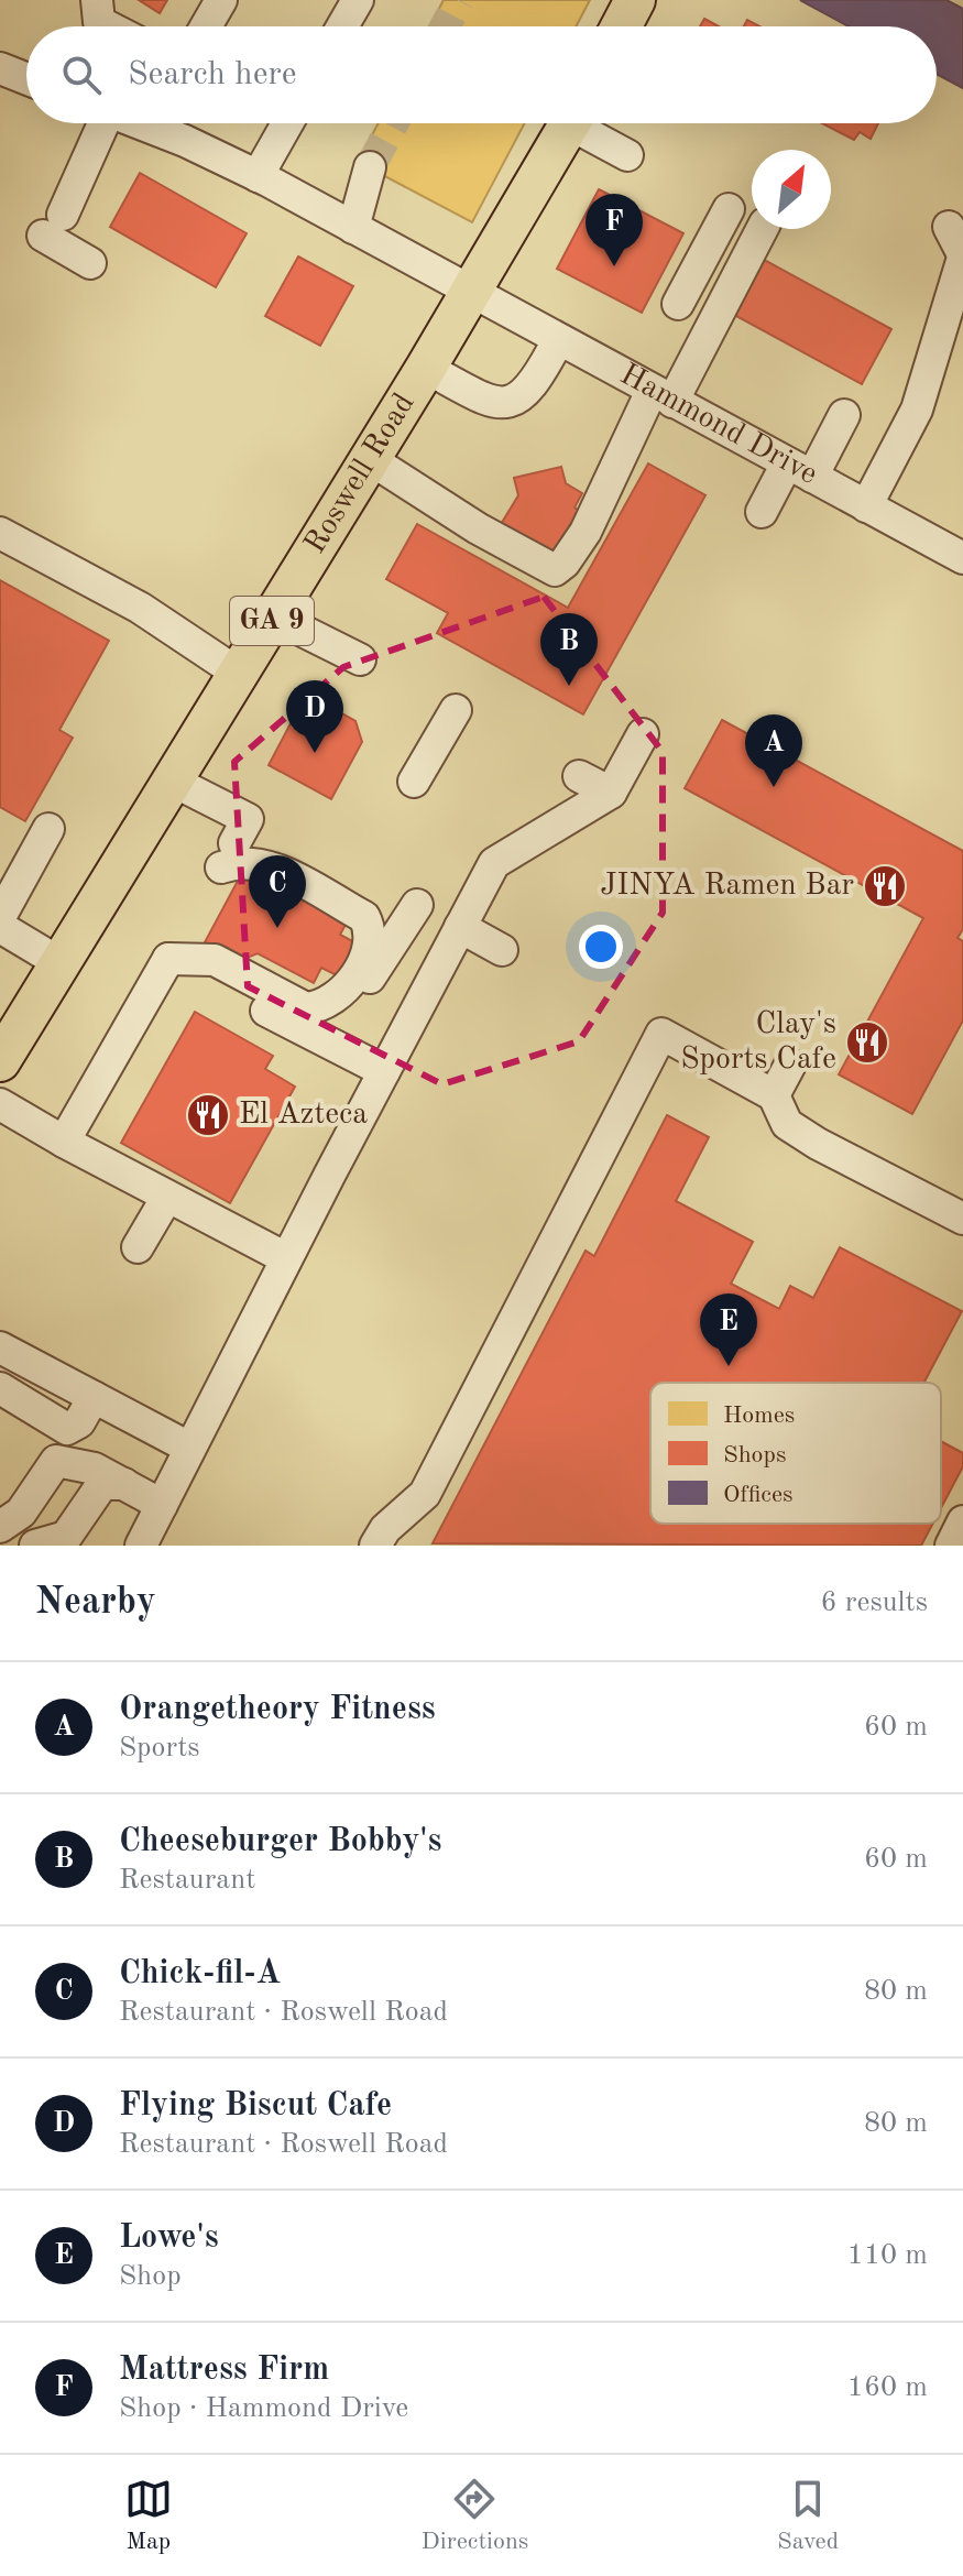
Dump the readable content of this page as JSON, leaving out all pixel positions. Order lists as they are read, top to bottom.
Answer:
{
  "streets": {
    "main road": ["Roswell Road", "GA 9"],
    "street": ["Hammond Drive"]
  },
  "crossings": [
    ["Hammond Drive", "Roswell Road"]
  ],
  "places": {
    "restaurant": ["JINYA Ramen Bar", "Clay's Sports Cafe", "El Azteca"]
  },
  "legend": ["Homes", "Shops", "Offices"],
  "north": "top right",
  "page": {
    "search": "Search here",
    "pins": [
      "F",
      "B",
      "D",
      "A",
      "C",
      "E"
    ],
    "heading": ["Nearby", "6 results"],
    "list": [
      {
        "mark": "A",
        "name": "Orangetheory Fitness",
        "note": "Sports",
        "value": "60 m"
      },
      {
        "mark": "B",
        "name": "Cheeseburger Bobby's",
        "note": "Restaurant",
        "value": "60 m"
      },
      {
        "mark": "C",
        "name": "Chick-fil-A",
        "note": "Restaurant · Roswell Road",
        "value": "80 m"
      },
      {
        "mark": "D",
        "name": "Flying Biscut Cafe",
        "note": "Restaurant · Roswell Road",
        "value": "80 m"
      },
      {
        "mark": "E",
        "name": "Lowe's",
        "note": "Shop",
        "value": "110 m"
      },
      {
        "mark": "F",
        "name": "Mattress Firm",
        "note": "Shop · Hammond Drive",
        "value": "160 m"
      }
    ],
    "nav": ["Map", "Directions", "Saved"]
  }
}
